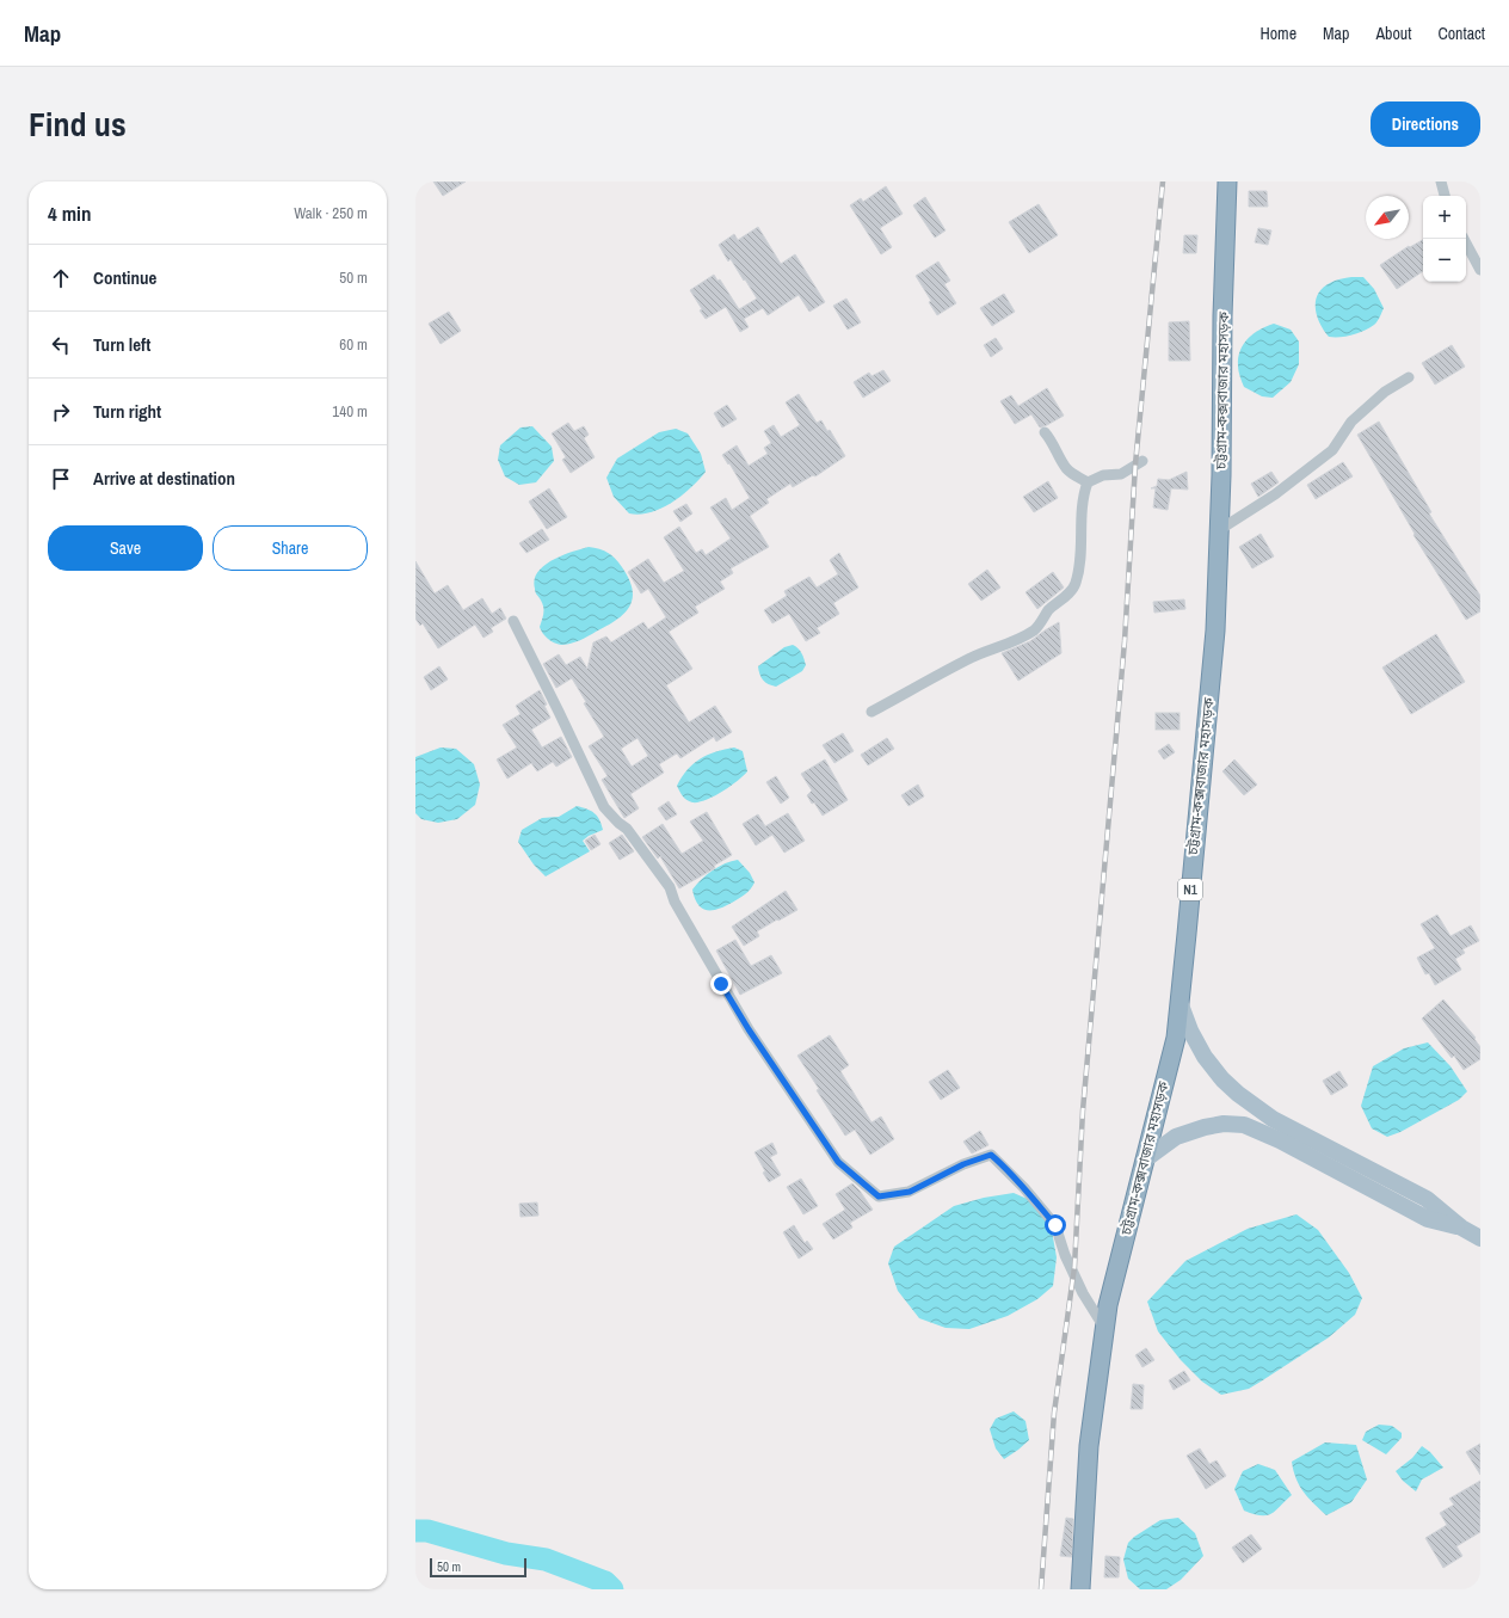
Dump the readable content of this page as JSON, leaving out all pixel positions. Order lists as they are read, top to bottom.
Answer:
{
  "streets": {
    "highway": ["চট্টগ্রাম-কক্সবাজার মহাসড়ক", "N1"]
  },
  "scale_bar": "50 m",
  "north": "bottom left",
  "page": {
    "header": "Map",
    "nav": [
      "Home",
      "Map",
      "About",
      "Contact"
    ],
    "title": "Find us",
    "buttons": [
      "Directions",
      ["Save", "Share"]
    ],
    "heading": ["4 min", "Walk · 250 m"],
    "map_buttons": ["+", "−"],
    "list": [
      ["Continue", "50 m"],
      ["Turn left", "60 m"],
      ["Turn right", "140 m"],
      "Arrive at destination"
    ],
    "scale": "50 m"
  }
}
